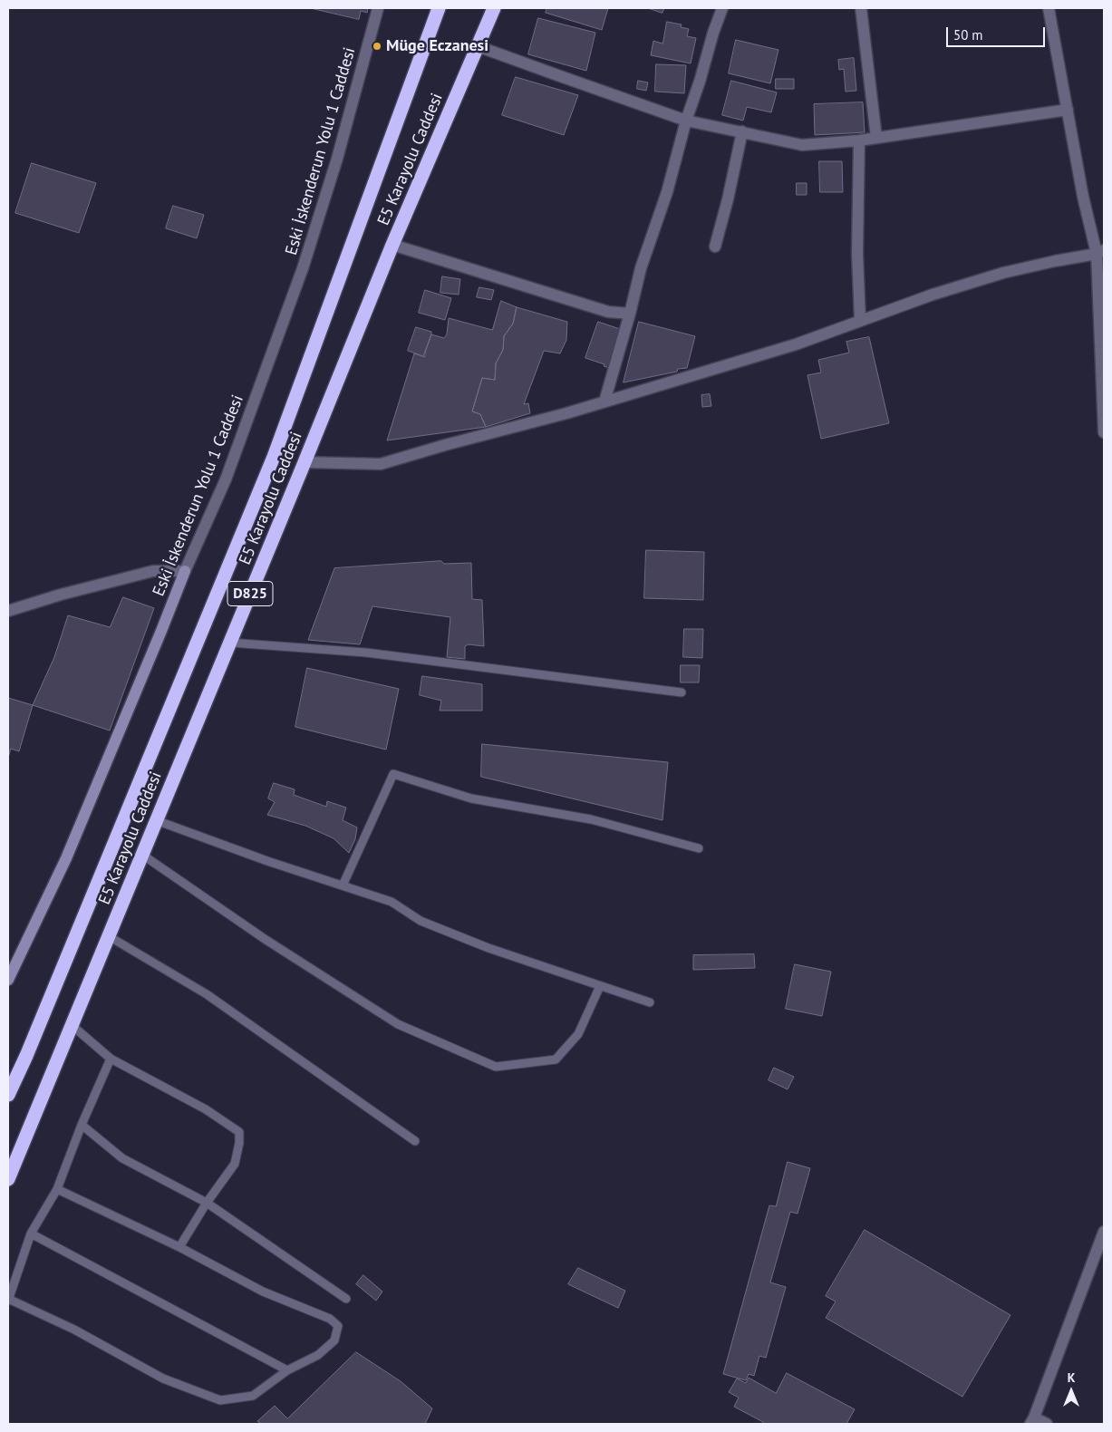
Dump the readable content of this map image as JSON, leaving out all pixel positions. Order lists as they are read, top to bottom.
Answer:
{
  "streets": {
    "highway": ["E5 Karayolu Caddesi", "D825"],
    "street": ["Eski İskenderun Yolu 1 Caddesi"]
  },
  "places": ["Müge Eczanesi"],
  "scale_bar": "50 m",
  "north": "top"
}
